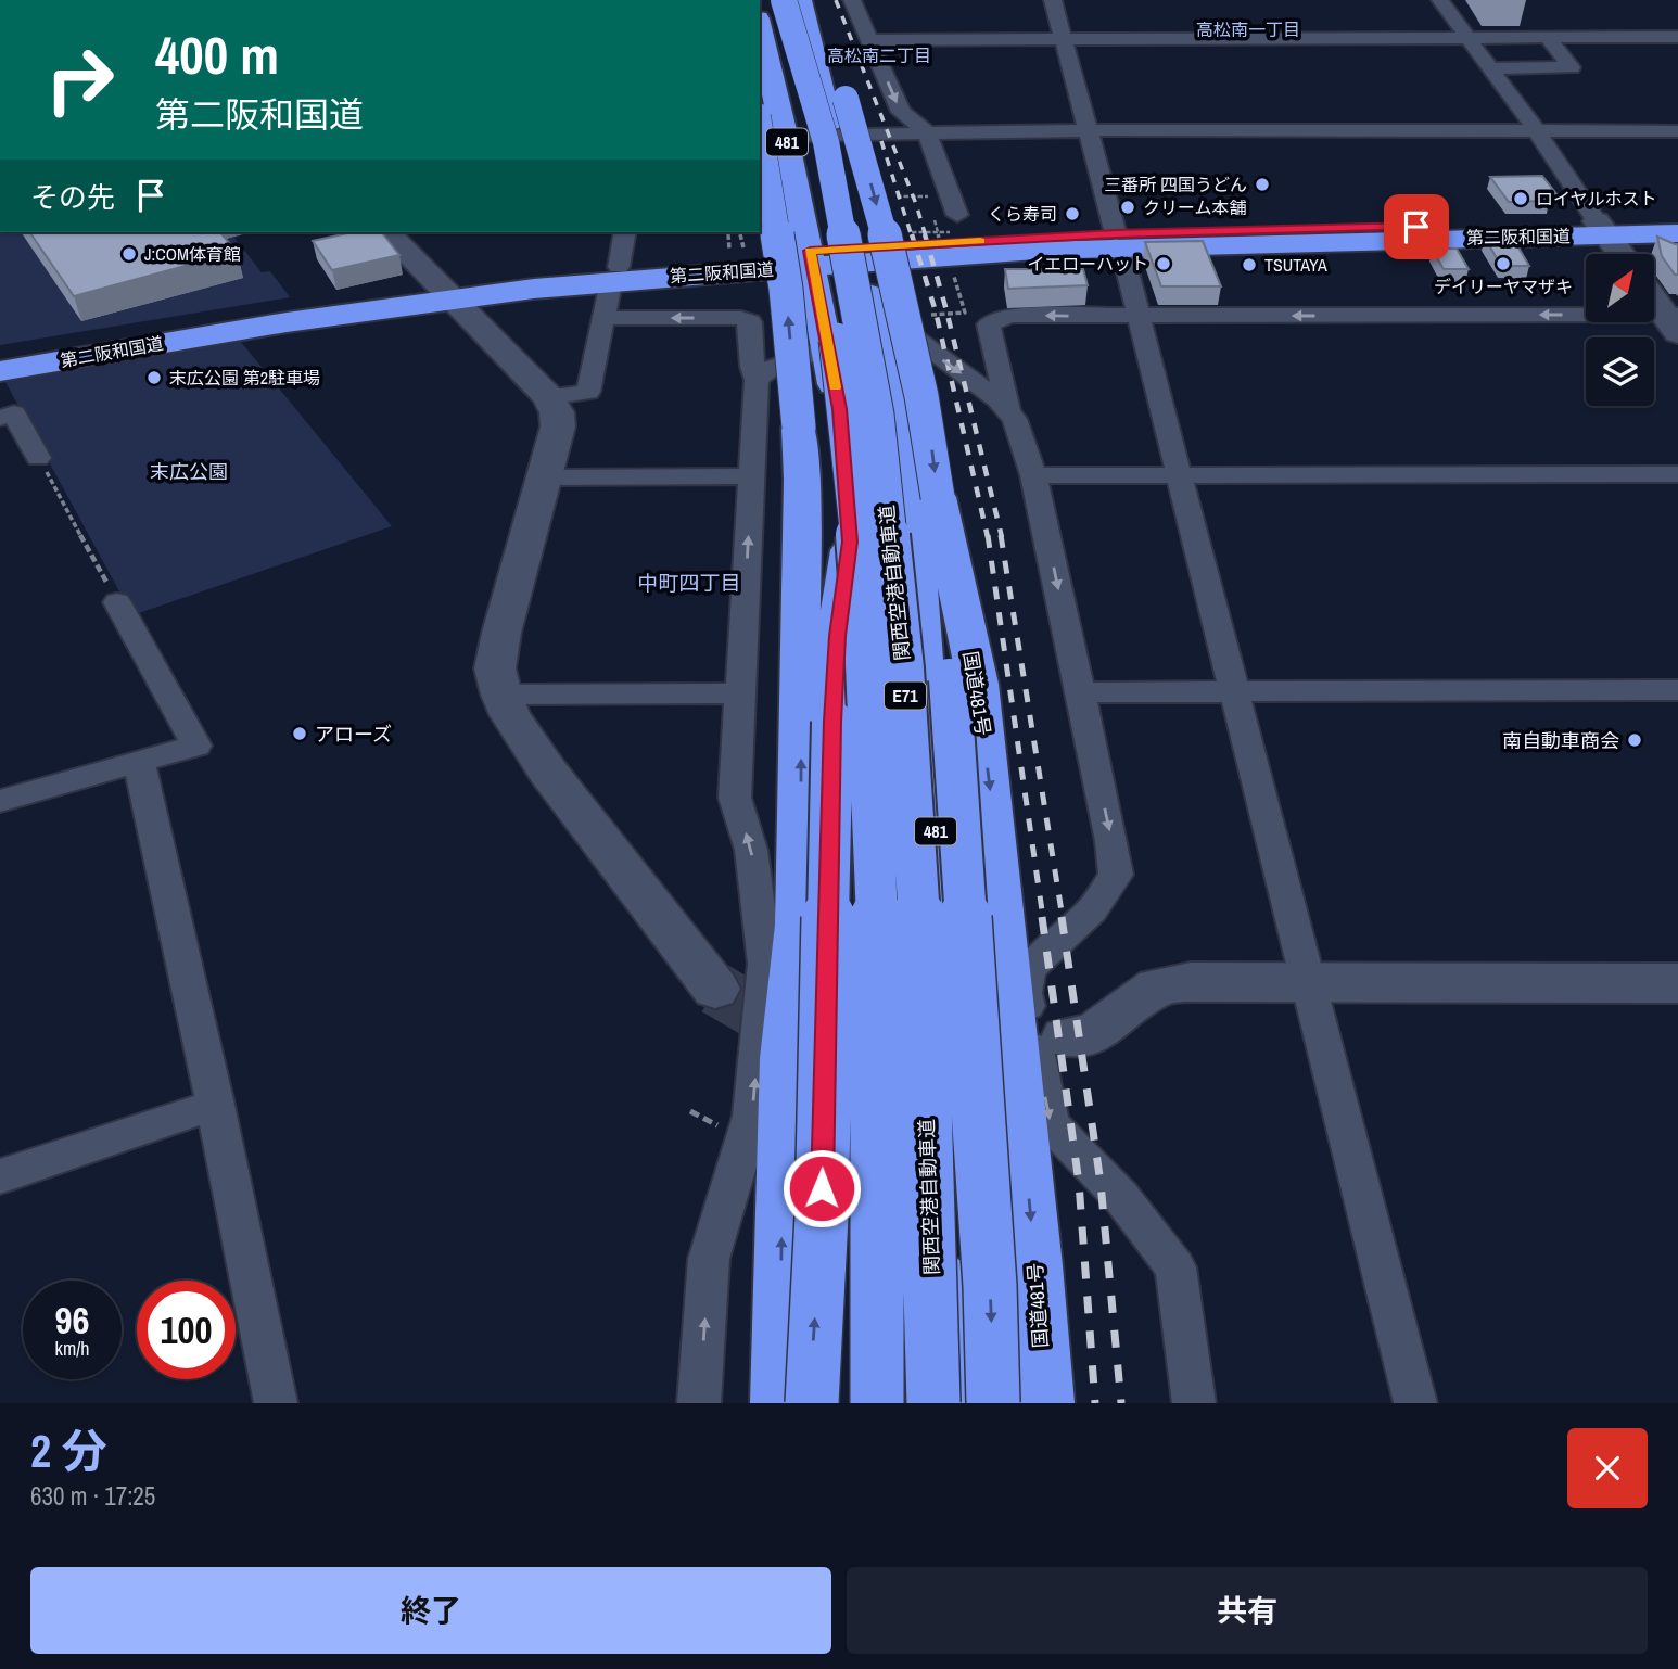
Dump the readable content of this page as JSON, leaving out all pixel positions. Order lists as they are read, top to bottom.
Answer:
{
  "streets": {
    "highway": [
      "481",
      "第二阪和国道",
      "関西空港自動車道",
      "国道481号",
      "E71"
    ]
  },
  "crossings": [
    ["481", "第二阪和国道"],
    ["481", "国道481号"]
  ],
  "districts": ["高松南一丁目", "高松南二丁目", "中町四丁目"],
  "parks": ["末広公園"],
  "places": [
    "三番所 四国うどん",
    "ロイヤルホスト",
    "クリーム本舗",
    "くら寿司",
    "J:COM体育館",
    "イエローハット",
    "デイリーヤマザキ",
    "TSUTAYA",
    "末広公園 第2駐車場",
    "アローズ",
    "南自動車商会"
  ],
  "north": "top right",
  "page": {
    "turn": ["400 m", "第二阪和国道"],
    "then": "その先",
    "speed": "96 km/h",
    "limit": "100",
    "heading": ["2 分", "630 m · 17:25"],
    "buttons": ["終了", "共有"]
  }
}
